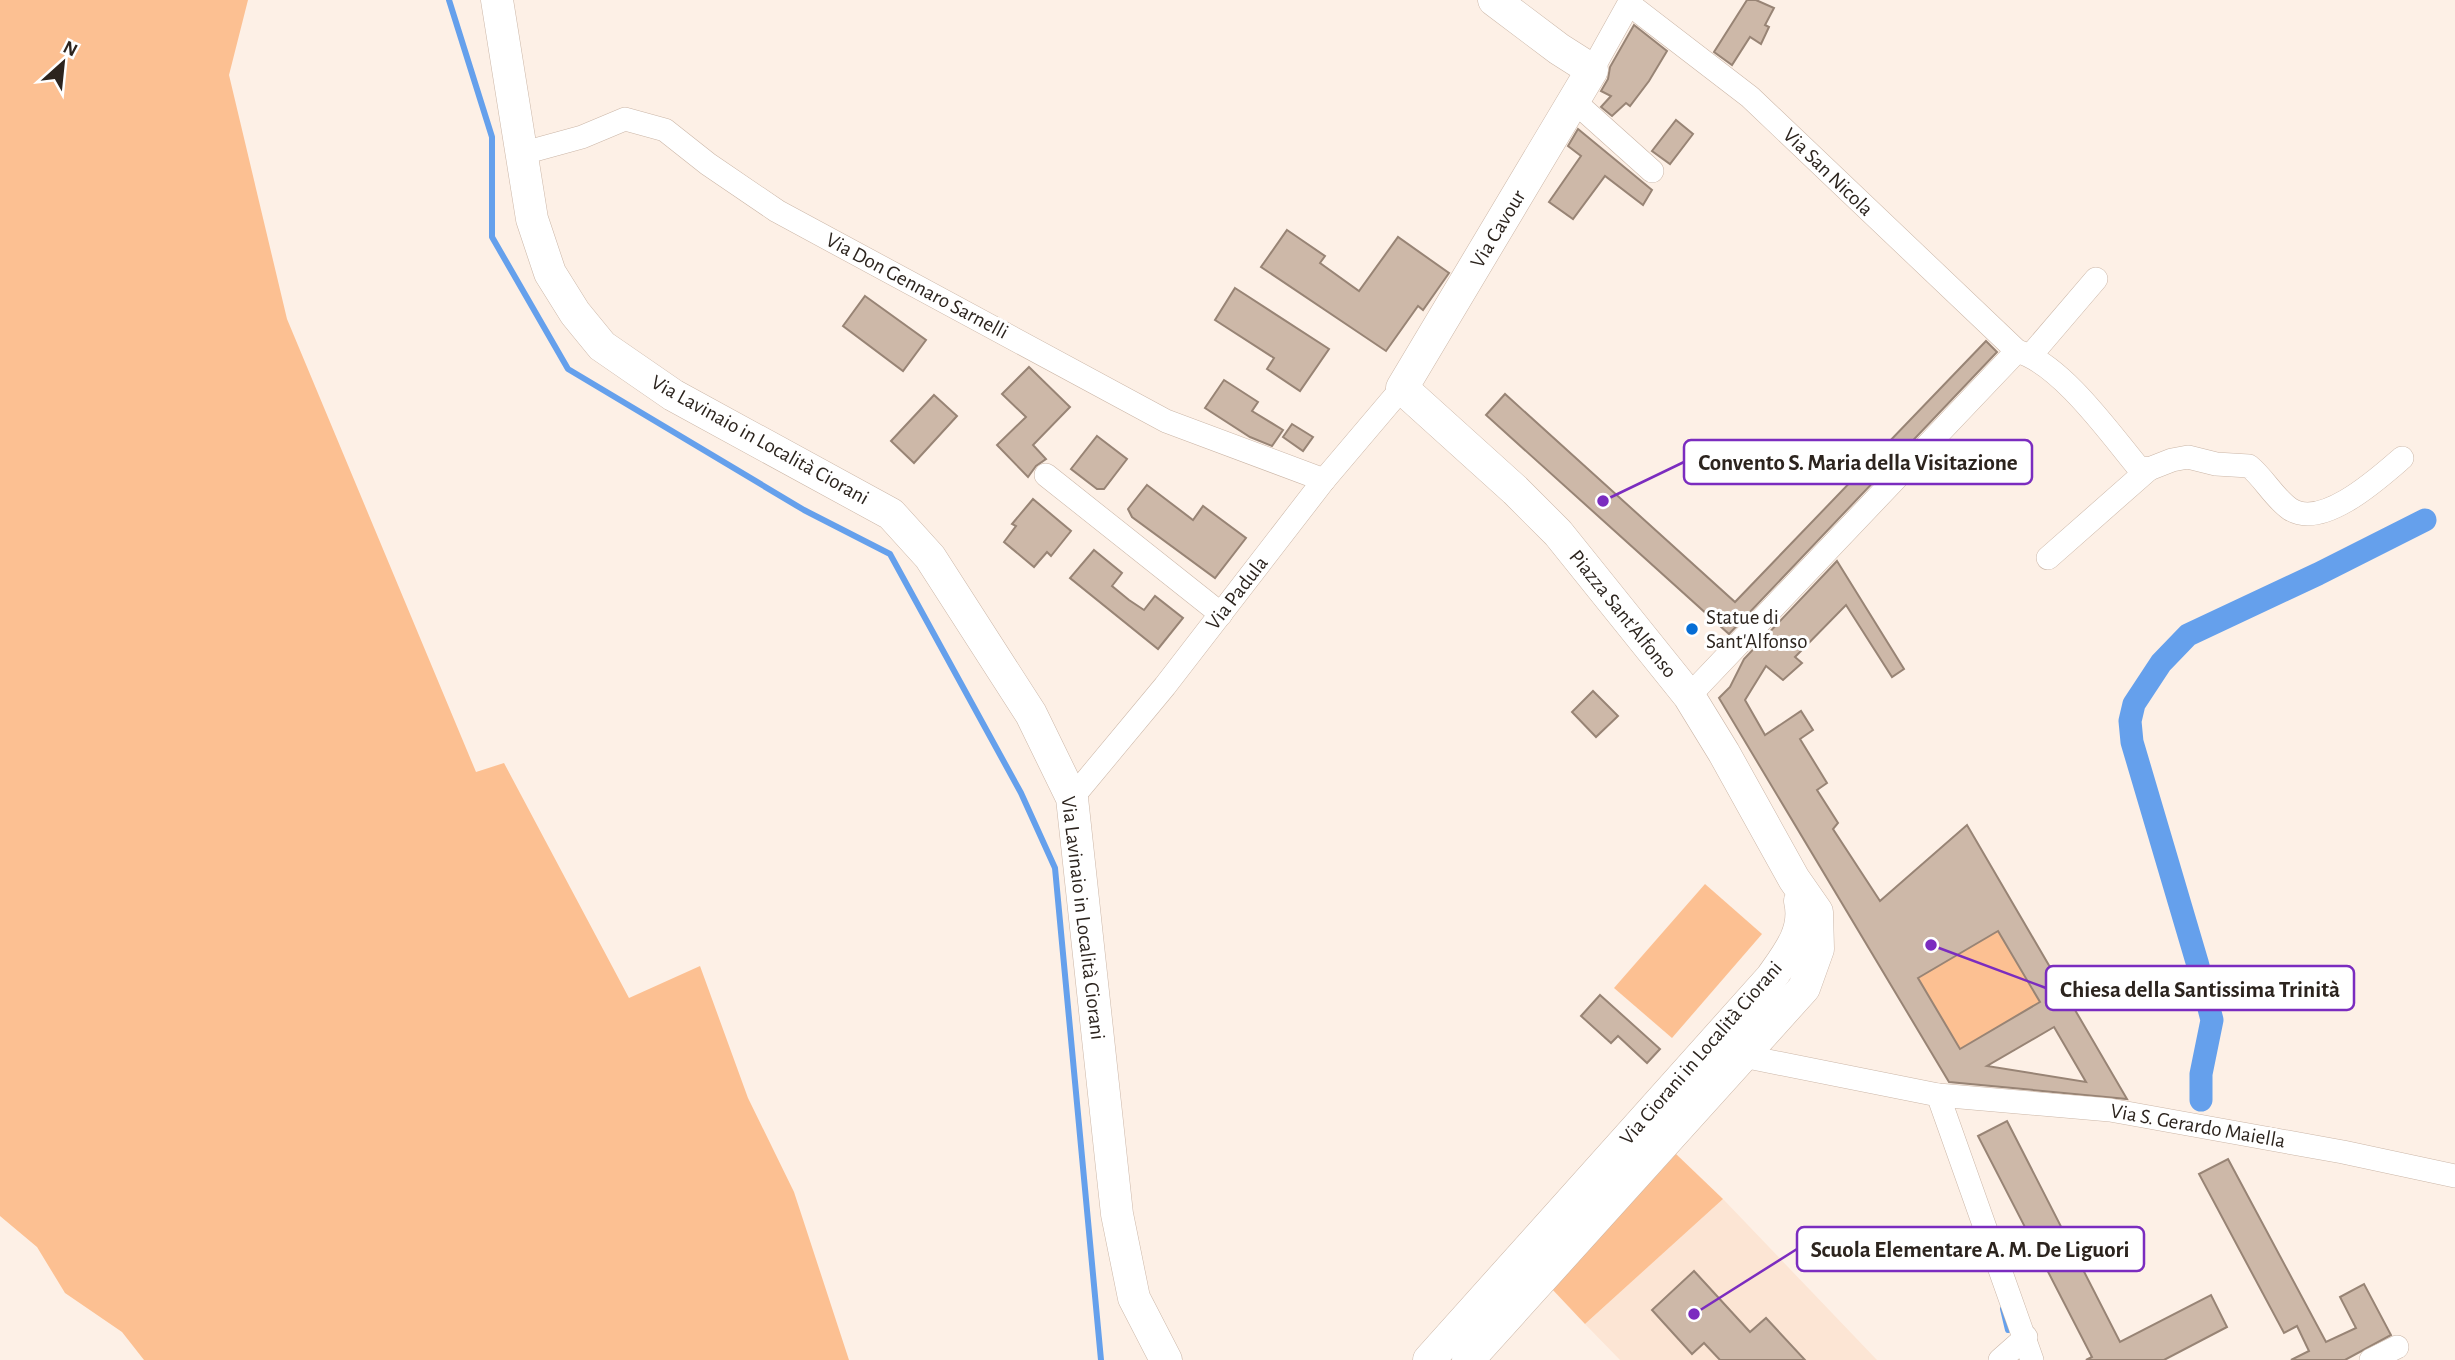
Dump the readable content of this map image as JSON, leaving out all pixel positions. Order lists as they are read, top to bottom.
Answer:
{
  "streets": {
    "street": [
      "Via San Nicola",
      "Via Cavour",
      "Via Don Gennaro Sarnelli",
      "Via Lavinaio in Località Ciorani",
      "Via Padula",
      "Piazza Sant'Alfonso",
      "Via Ciorani in Località Ciorani",
      "Via S. Gerardo Maiella"
    ]
  },
  "crossings": [
    ["Via Cavour", "Via Padula"],
    ["Via Cavour", "Piazza Sant'Alfonso"],
    ["Via Don Gennaro Sarnelli", "Via Lavinaio in Località Ciorani"],
    ["Via Don Gennaro Sarnelli", "Via Padula"],
    ["Via Lavinaio in Località Ciorani", "Via Padula"],
    ["Via Padula", "Piazza Sant'Alfonso"],
    ["Piazza Sant'Alfonso", "Via Ciorani in Località Ciorani"],
    ["Via Ciorani in Località Ciorani", "Via S. Gerardo Maiella"]
  ],
  "places": [
    "Convento S. Maria della Visitazione",
    "Statue di Sant'Alfonso",
    "Chiesa della Santissima Trinità",
    "Scuola Elementare A. M. De Liguori"
  ],
  "north": "top right"
}
